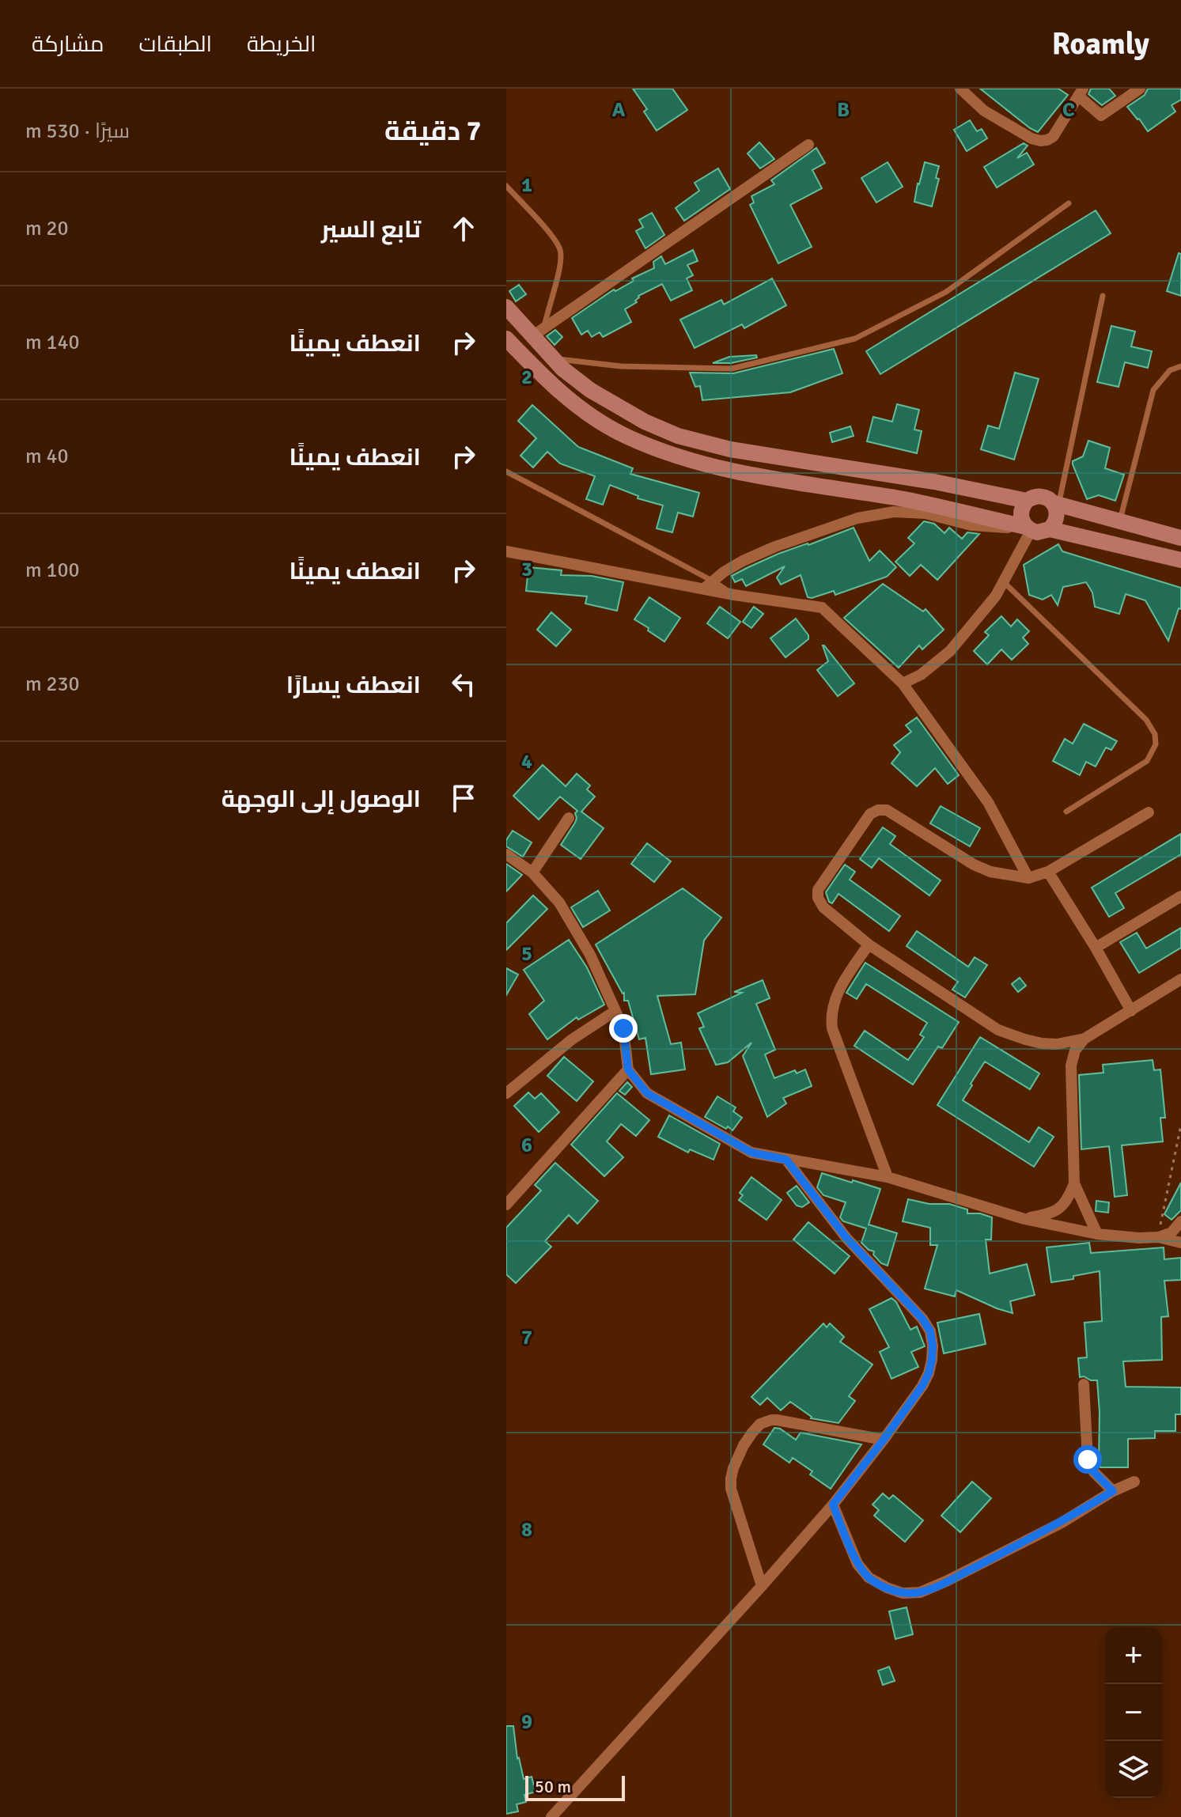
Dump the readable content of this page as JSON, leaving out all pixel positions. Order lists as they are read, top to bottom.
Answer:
{
  "scale_bar": "50 m",
  "page": {
    "header": "Roamly",
    "nav": ["الخريطة", "الطبقات", "مشاركة"],
    "heading": ["7 دقيقة", "سيرًا · 530 m"],
    "list": [
      ["تابع السير", "20 m"],
      ["انعطف يمينًا", "140 m"],
      ["انعطف يمينًا", "40 m"],
      ["انعطف يمينًا", "100 m"],
      ["انعطف يسارًا", "230 m"],
      "الوصول إلى الوجهة"
    ],
    "map_buttons": ["+", "−"],
    "scale": "50 m"
  },
  "grid": {
    "columns": ["A", "B", "C"],
    "rows": [
      "1",
      "2",
      "3",
      "4",
      "5",
      "6",
      "7",
      "8",
      "9"
    ]
  }
}
